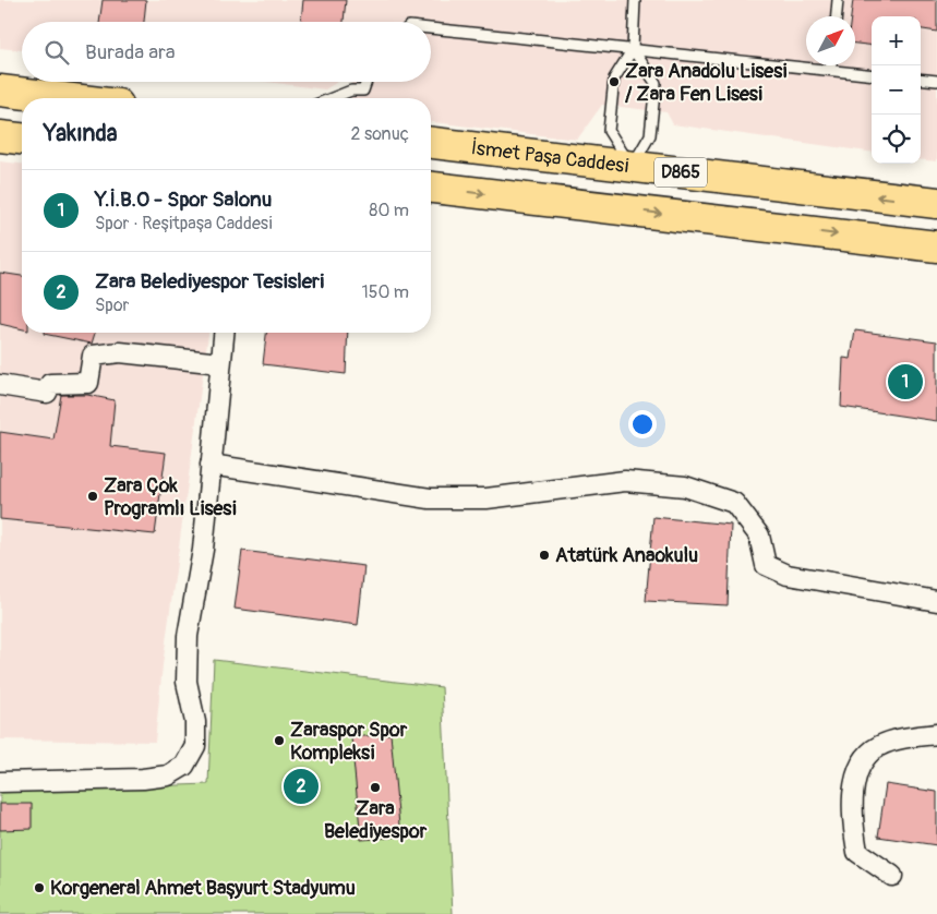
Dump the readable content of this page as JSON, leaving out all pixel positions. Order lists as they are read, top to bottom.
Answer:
{
  "streets": {
    "highway": ["İsmet Paşa Caddesi", "D865"]
  },
  "places": [
    "Zara Anadolu Lisesi / Zara Fen Lisesi",
    "Zara Çok Programlı Lisesi",
    "Atatürk Anaokulu",
    "Zaraspor Spor Kompleksi",
    "Zara Belediyespor",
    "Korgeneral Ahmet Başyurt Stadyumu"
  ],
  "north": "top right",
  "page": {
    "map_buttons": ["+", "−"],
    "search": "Burada ara",
    "heading": ["Yakında", "2 sonuç"],
    "list": [
      {
        "mark": "1",
        "name": "Y.İ.B.O - Spor Salonu",
        "note": "Spor · Reşitpaşa Caddesi",
        "value": "80 m"
      },
      {
        "mark": "2",
        "name": "Zara Belediyespor Tesisleri",
        "note": "Spor",
        "value": "150 m"
      }
    ],
    "pins": ["1", "2"]
  }
}
